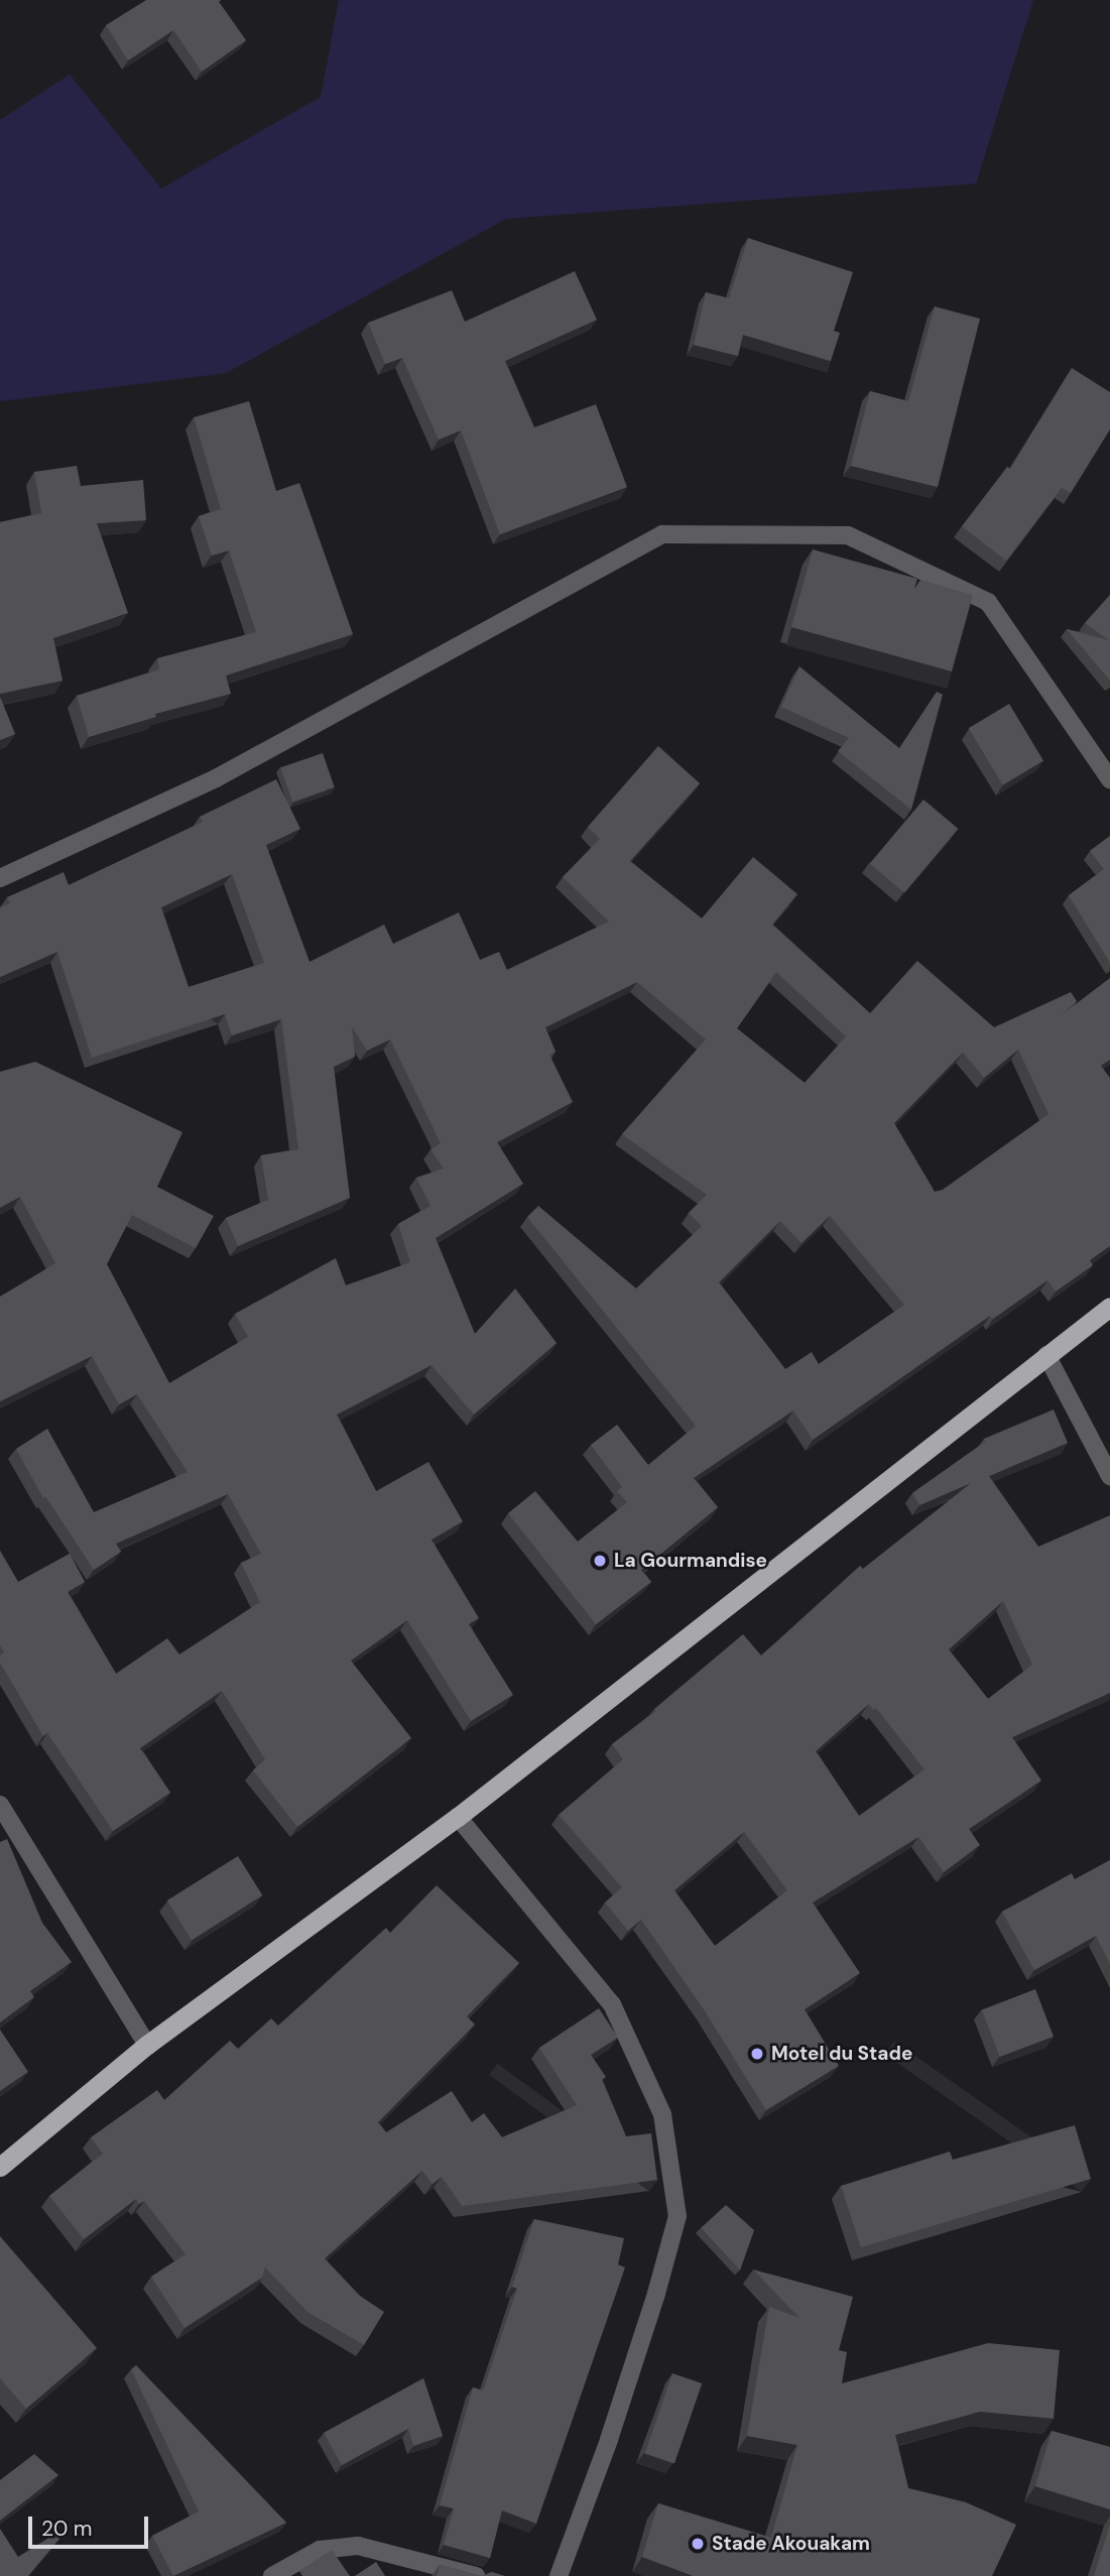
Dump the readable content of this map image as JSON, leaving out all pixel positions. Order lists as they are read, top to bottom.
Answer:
{
  "places": ["La Gourmandise", "Motel du Stade", "Stade Akouakam"],
  "scale_bar": "20 m"
}
